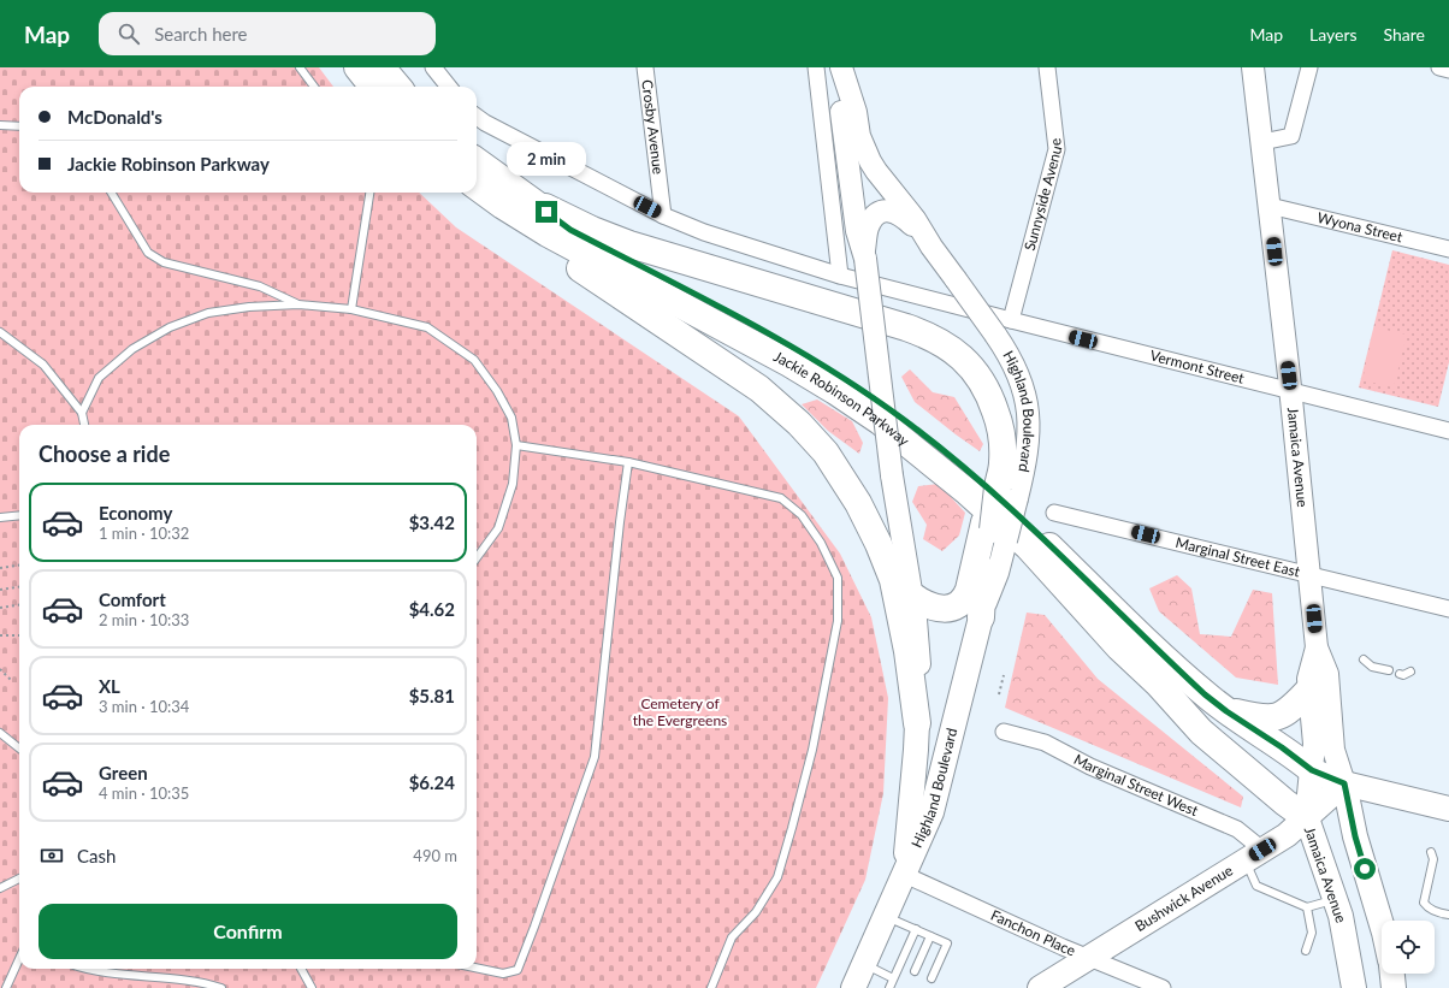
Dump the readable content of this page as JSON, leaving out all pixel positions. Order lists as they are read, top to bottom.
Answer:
{
  "streets": {
    "highway": ["Jackie Robinson Parkway"],
    "main road": ["Highland Boulevard", "Jamaica Avenue", "Bushwick Avenue"],
    "street": [
      "Crosby Avenue",
      "Sunnyside Avenue",
      "Wyona Street",
      "Vermont Street",
      "Marginal Street East",
      "Marginal Street West",
      "Fanchon Place"
    ]
  },
  "crossings": [
    ["Sunnyside Avenue", "Vermont Street"],
    ["Sunnyside Avenue", "Highland Boulevard"],
    ["Wyona Street", "Jamaica Avenue"],
    ["Vermont Street", "Highland Boulevard"],
    ["Vermont Street", "Jamaica Avenue"],
    ["Jackie Robinson Parkway", "Jamaica Avenue"],
    ["Highland Boulevard", "Fanchon Place"],
    ["Jamaica Avenue", "Marginal Street East"],
    ["Jamaica Avenue", "Bushwick Avenue"],
    ["Marginal Street West", "Bushwick Avenue"],
    ["Bushwick Avenue", "Fanchon Place"]
  ],
  "parks": ["Cemetery of the Evergreens"],
  "page": {
    "header": "Map",
    "search": "Search here",
    "nav": ["Map", "Layers", "Share"],
    "banner": ["McDonald's", "Jackie Robinson Parkway"],
    "bubble": "2 min",
    "heading": "Choose a ride",
    "list": [
      {
        "name": "Economy",
        "note": "1 min · 10:32",
        "value": "$3.42"
      },
      {
        "name": "Comfort",
        "note": "2 min · 10:33",
        "value": "$4.62"
      },
      {
        "name": "XL",
        "note": "3 min · 10:34",
        "value": "$5.81"
      },
      {
        "name": "Green",
        "note": "4 min · 10:35",
        "value": "$6.24"
      }
    ],
    "pay": ["Cash", "490 m"],
    "buttons": "Confirm"
  }
}
